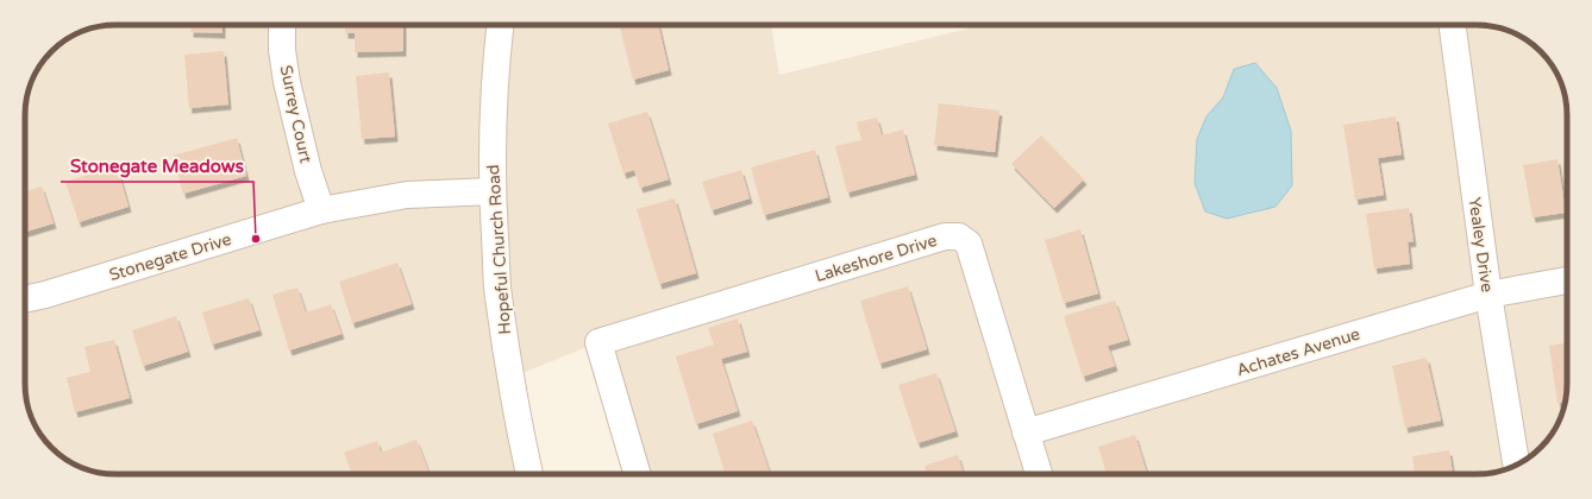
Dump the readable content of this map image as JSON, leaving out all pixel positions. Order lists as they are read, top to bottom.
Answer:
{
  "streets": {
    "street": [
      "Surrey Court",
      "Yealey Drive",
      "Hopeful Church Road",
      "Stonegate Drive",
      "Lakeshore Drive",
      "Achates Avenue"
    ]
  },
  "crossings": [
    ["Surrey Court", "Stonegate Drive"],
    ["Yealey Drive", "Achates Avenue"],
    ["Hopeful Church Road", "Stonegate Drive"],
    ["Lakeshore Drive", "Achates Avenue"]
  ],
  "places": ["Stonegate Meadows"]
}
